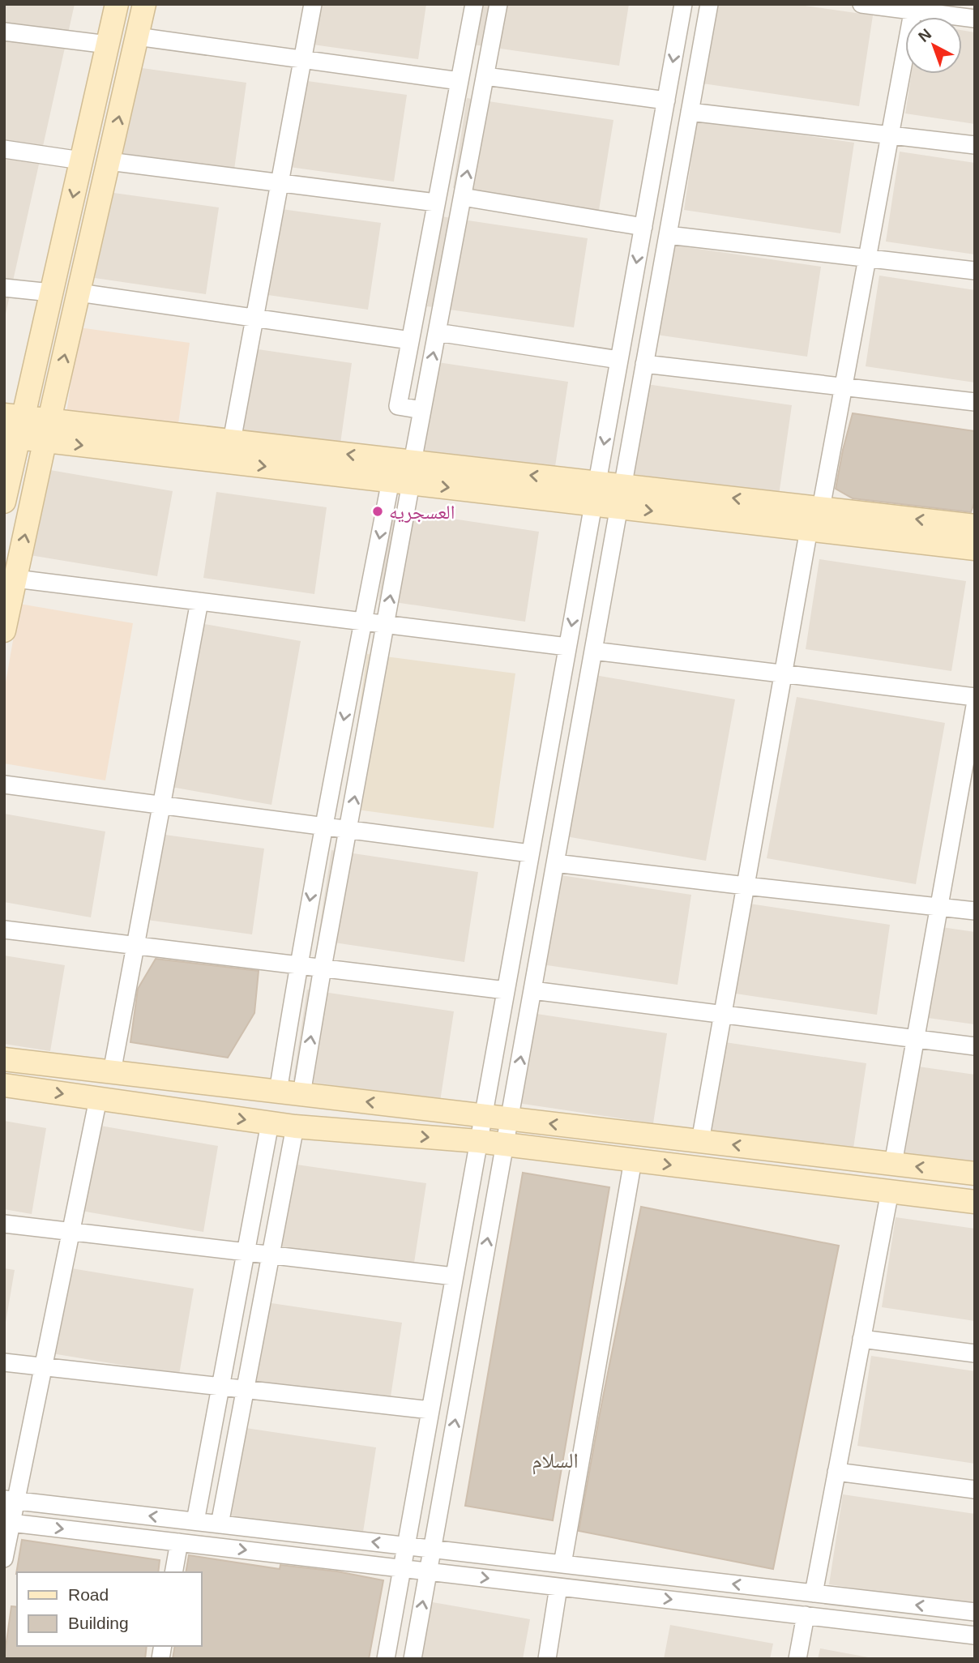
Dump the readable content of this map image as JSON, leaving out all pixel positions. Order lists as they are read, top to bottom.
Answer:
{
  "districts": ["السلام"],
  "places": ["العسجريه"],
  "legend": ["Road", "Building"],
  "north": "top left"
}
